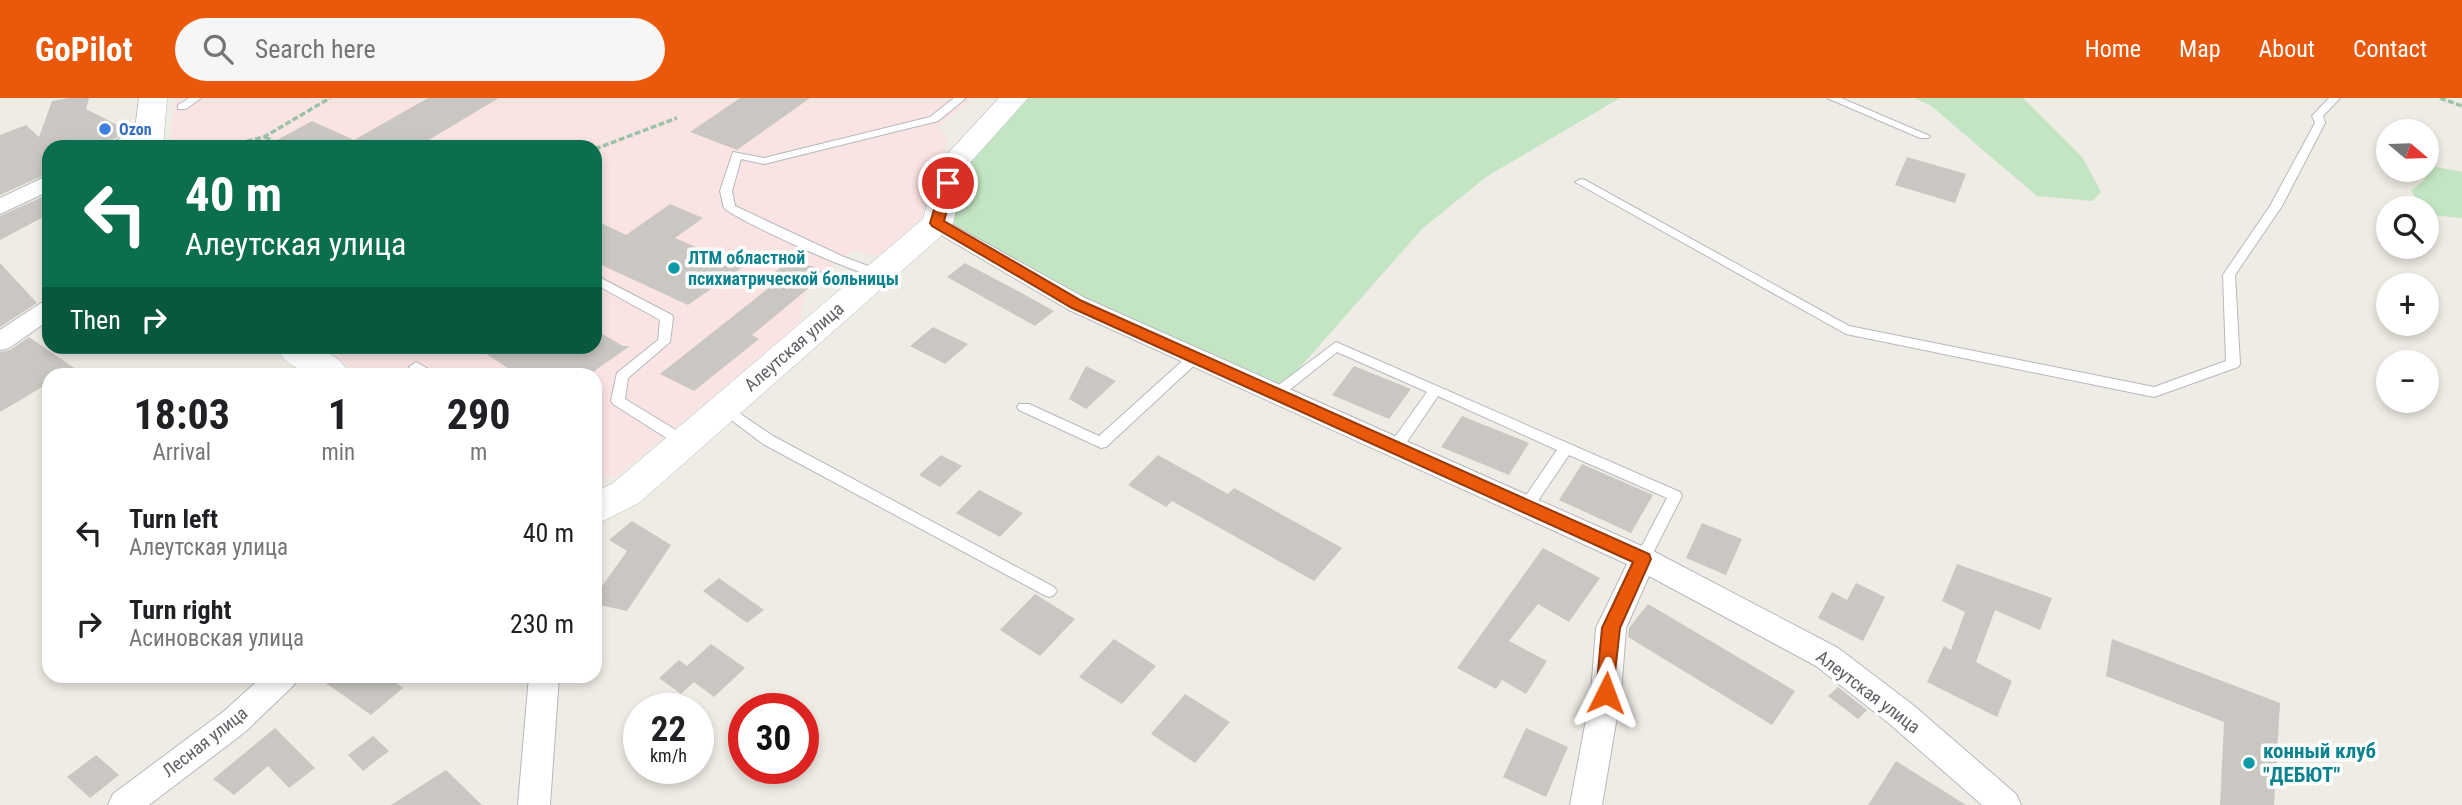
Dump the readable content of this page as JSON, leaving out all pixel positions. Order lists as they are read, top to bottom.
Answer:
{
  "streets": {
    "street": ["Алеутская улица", "Лесная улица"]
  },
  "places": ["Ozon", "ЛТМ областной психиатрической больницы", "конный клуб \"ДЕБЮТ\""],
  "north": "right",
  "page": {
    "header": "GoPilot",
    "search": "Search here",
    "nav": [
      "Home",
      "Map",
      "About",
      "Contact"
    ],
    "map_buttons": ["+", "−"],
    "turn": ["40 m", "Алеутская улица"],
    "then": "Then",
    "eta": [
      "18:03",
      "Arrival",
      "1",
      "min",
      "290",
      "m"
    ],
    "list": [
      {
        "name": "Turn left",
        "note": "Алеутская улица",
        "value": "40 m"
      },
      {
        "name": "Turn right",
        "note": "Асиновская улица",
        "value": "230 m"
      }
    ],
    "speed": "22 km/h",
    "limit": "30"
  }
}
